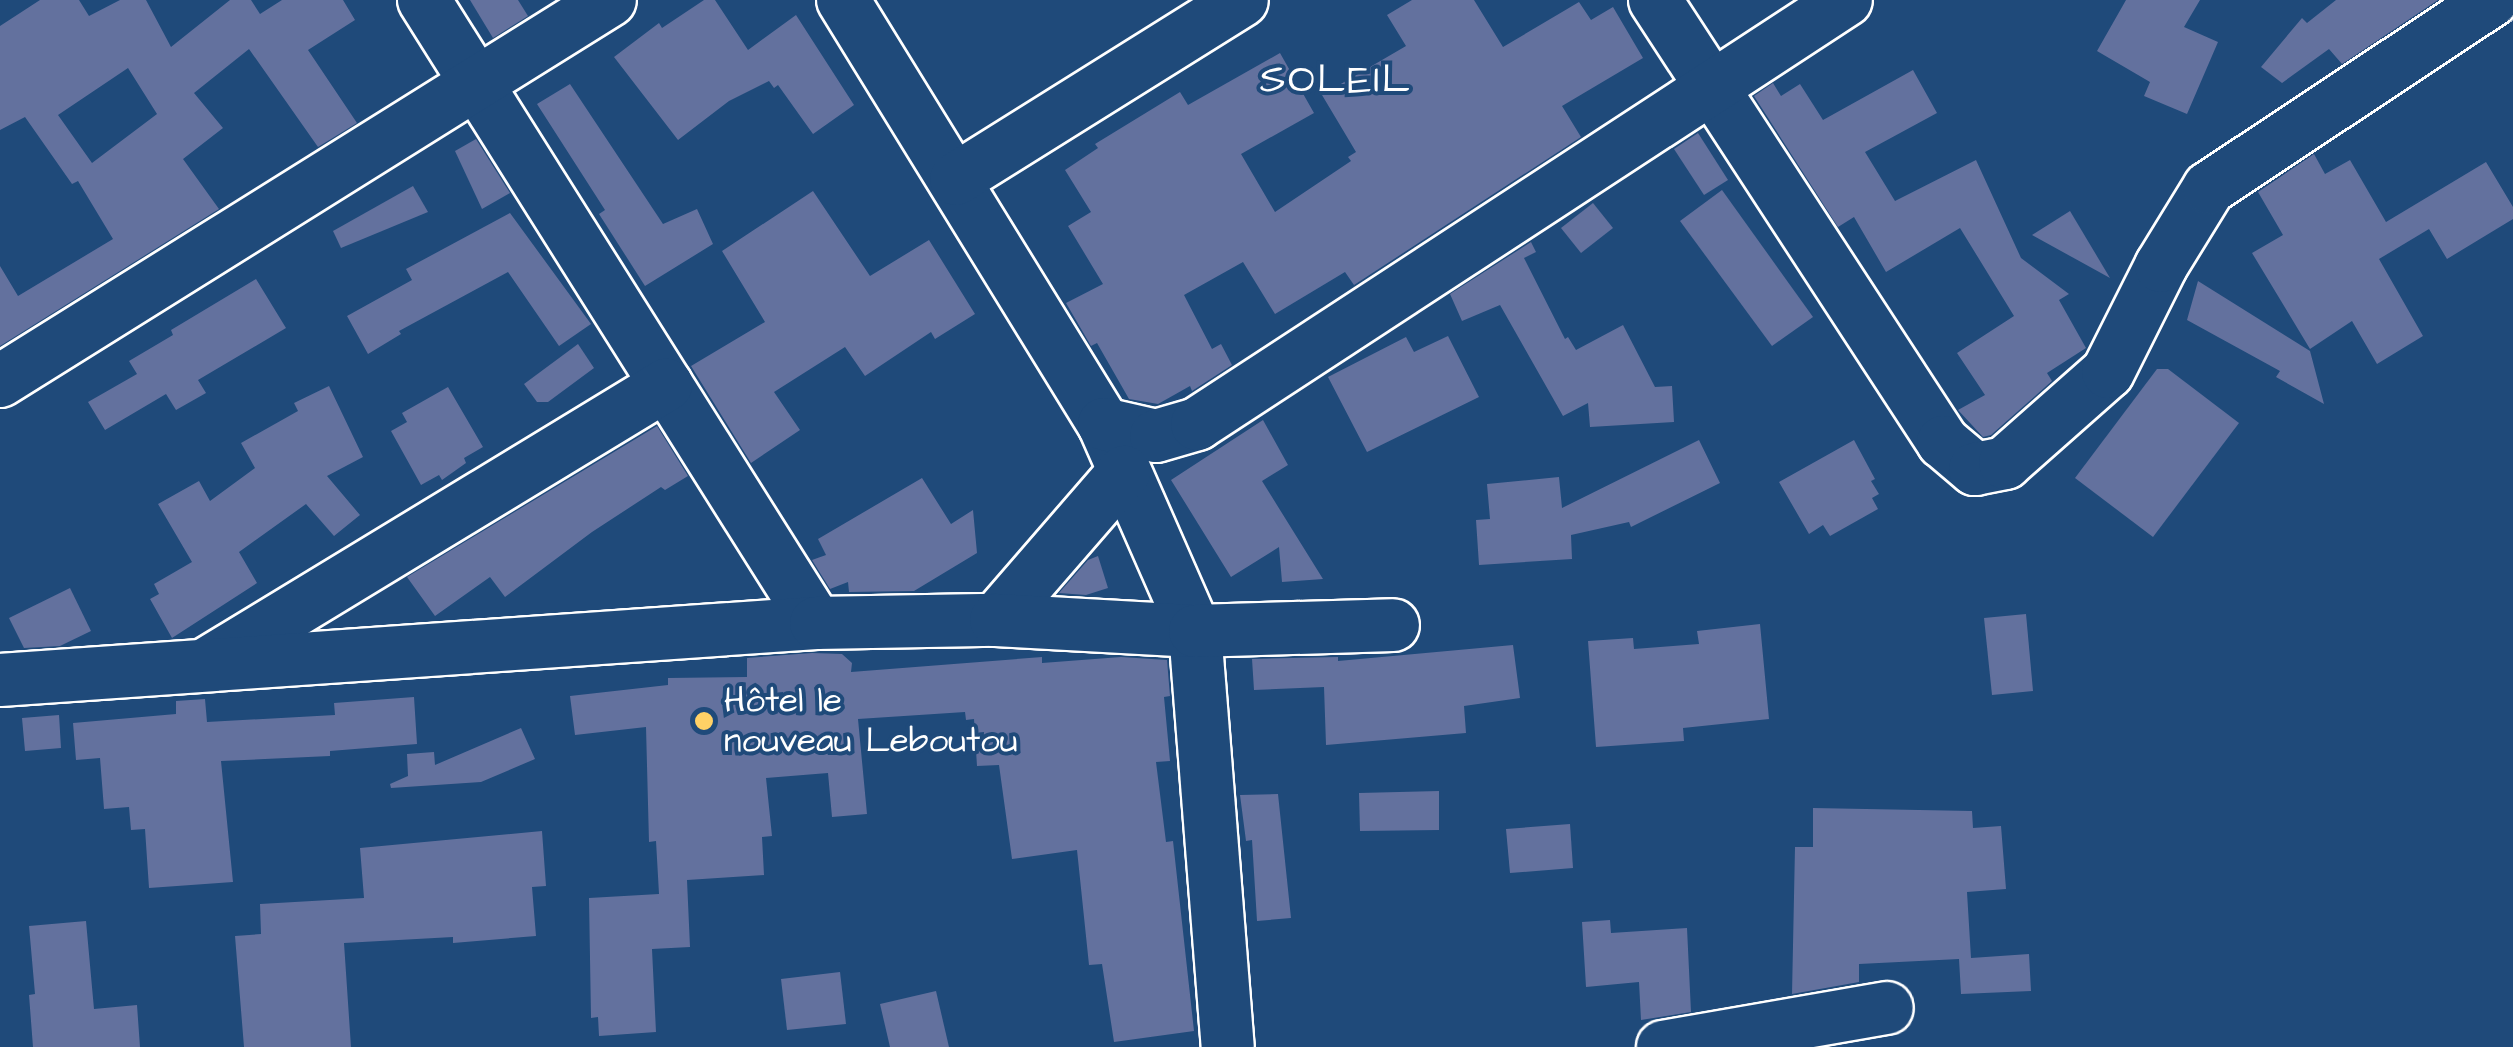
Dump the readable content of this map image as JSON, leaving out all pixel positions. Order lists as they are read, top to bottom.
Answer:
{
  "districts": ["SOLEIL"],
  "places": ["Hôtel le nouveau Leboutou"]
}
